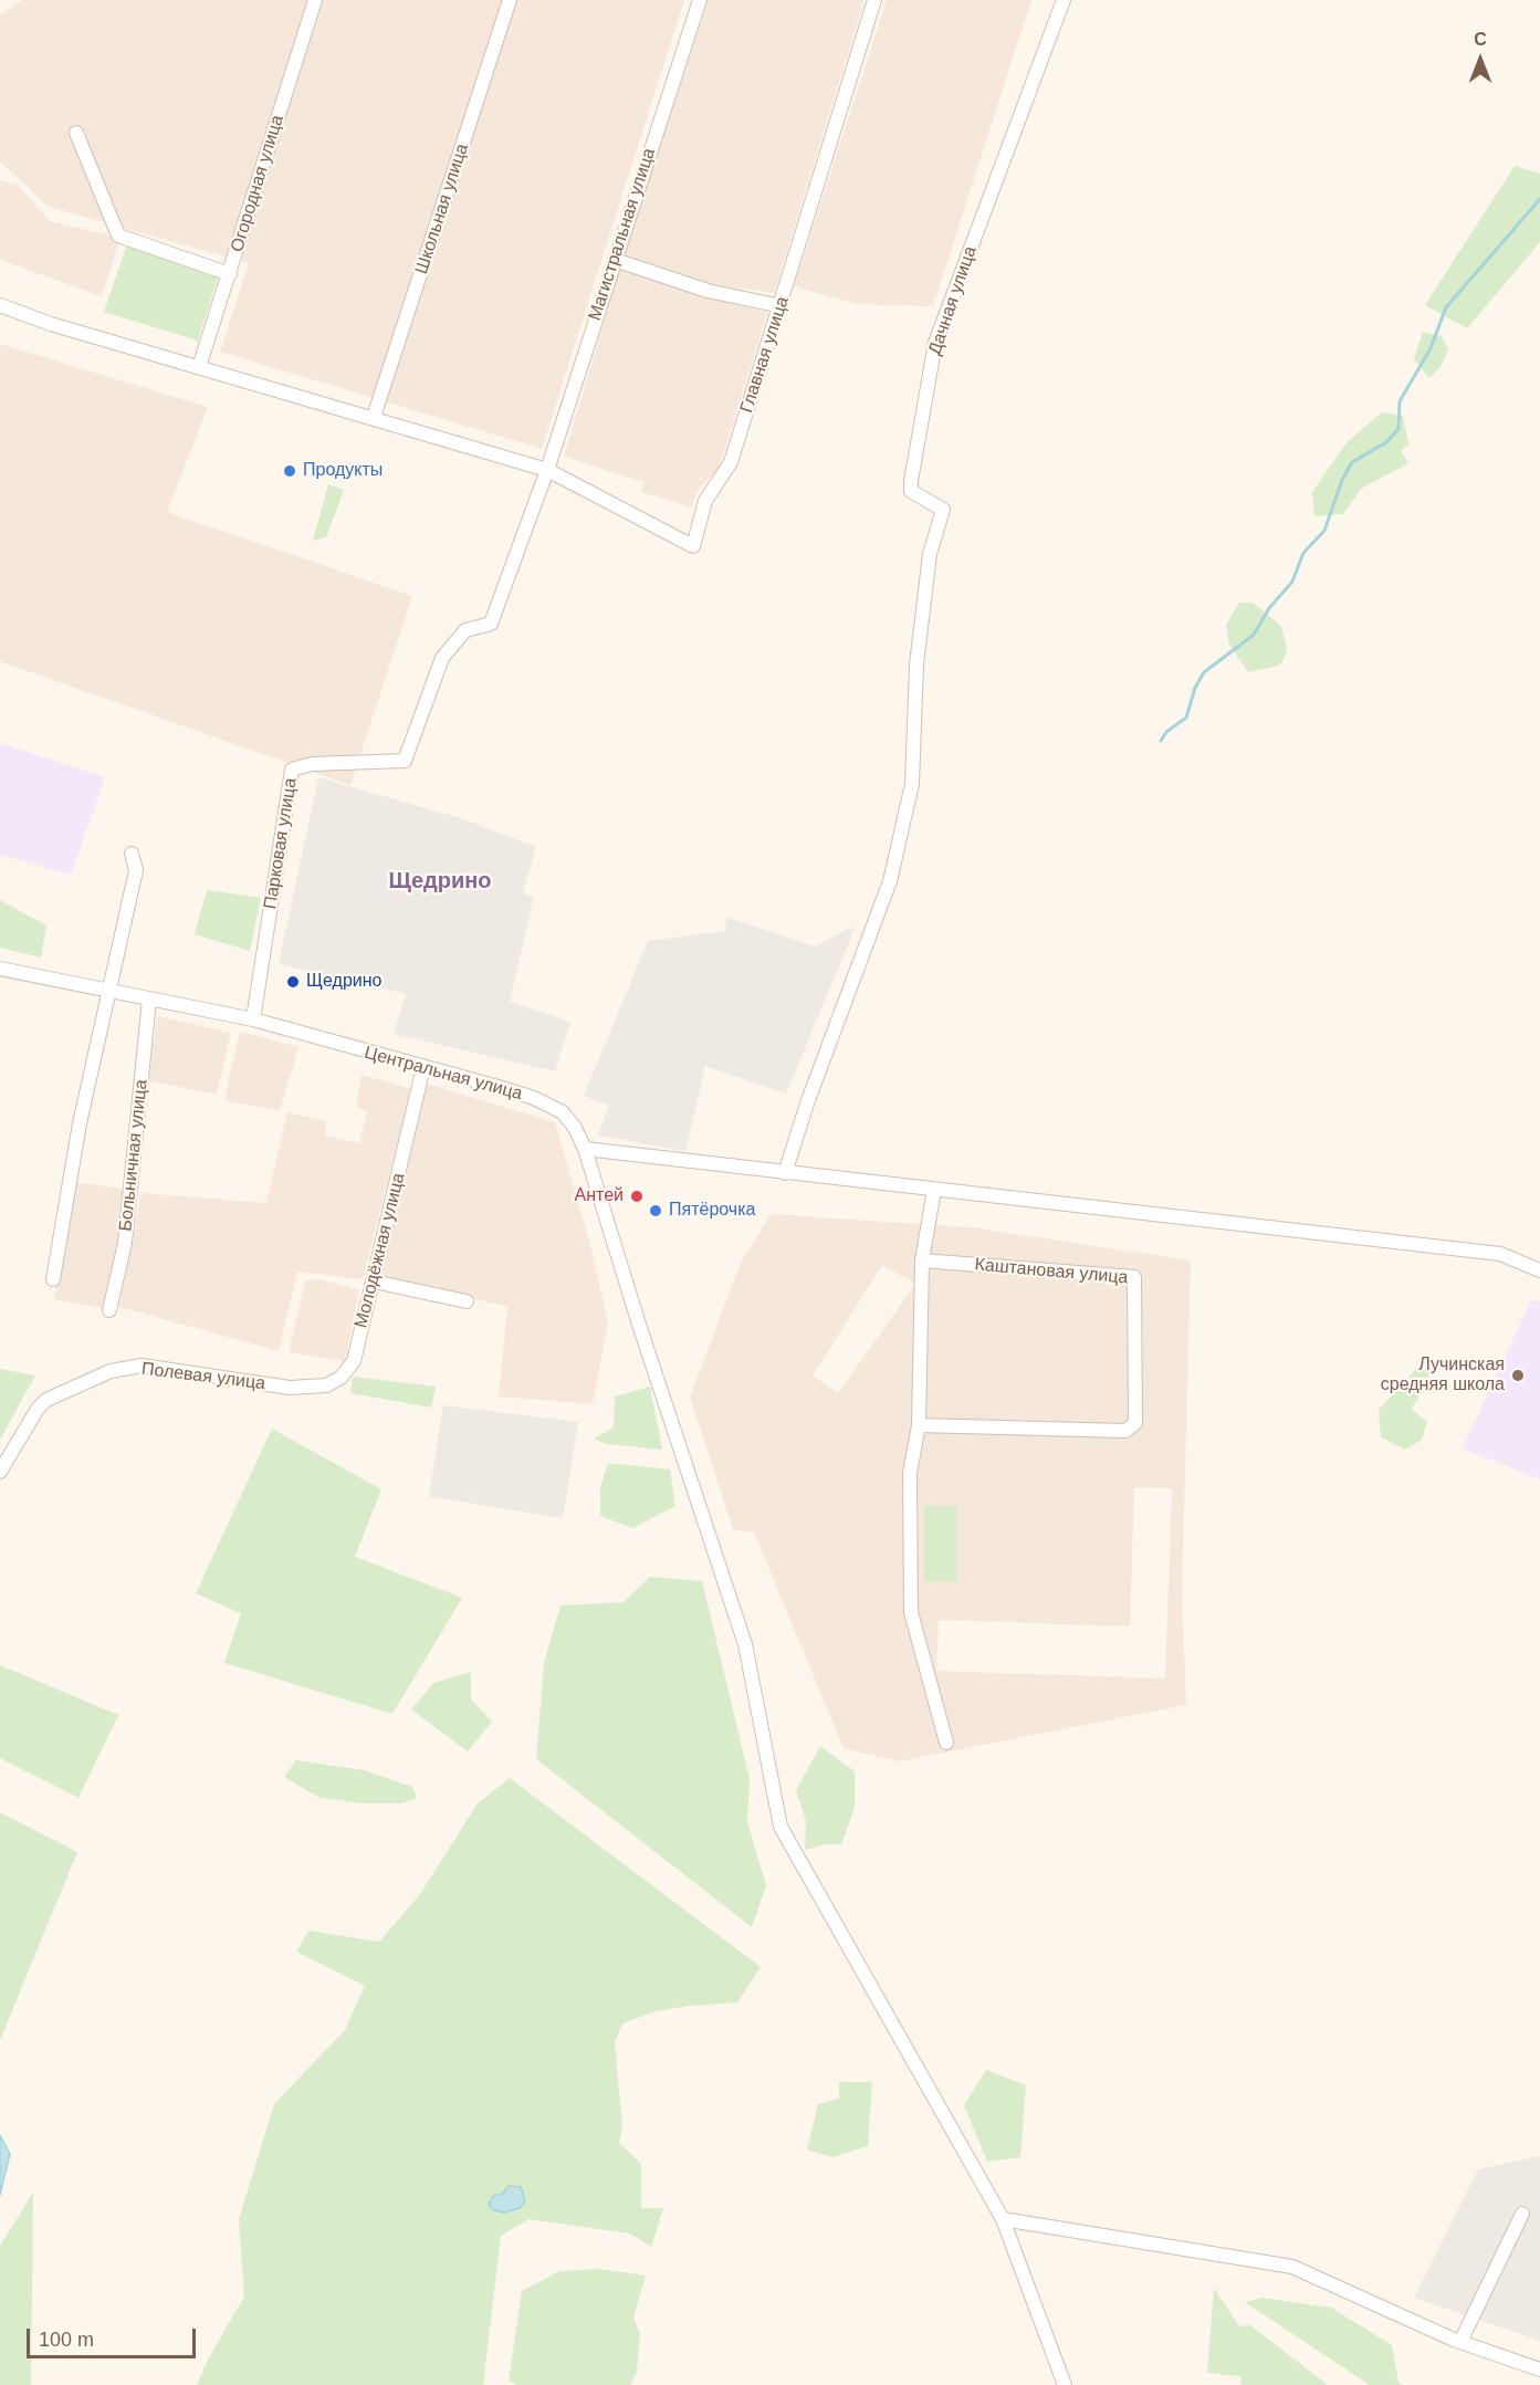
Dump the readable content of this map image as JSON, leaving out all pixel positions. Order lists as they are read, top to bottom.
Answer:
{
  "streets": {
    "street": [
      "Огородная улица",
      "Школьная улица",
      "Магистральная улица",
      "Дачная улица",
      "Главная улица",
      "Парковая улица",
      "Центральная улица",
      "Больничная улица",
      "Молодёжная улица",
      "Каштановая улица",
      "Полевая улица"
    ]
  },
  "crossings": [
    ["Магистральная улица", "Главная улица"],
    ["Магистральная улица", "Парковая улица"],
    ["Парковая улица", "Центральная улица"],
    ["Центральная улица", "Больничная улица"],
    ["Центральная улица", "Молодёжная улица"],
    ["Молодёжная улица", "Полевая улица"]
  ],
  "districts": ["Щедрино"],
  "places": [
    "Продукты",
    "Щедрино",
    "Антей",
    "Пятёрочка",
    "Лучинская средняя школа"
  ],
  "scale_bar": "100 m",
  "north": "top"
}
